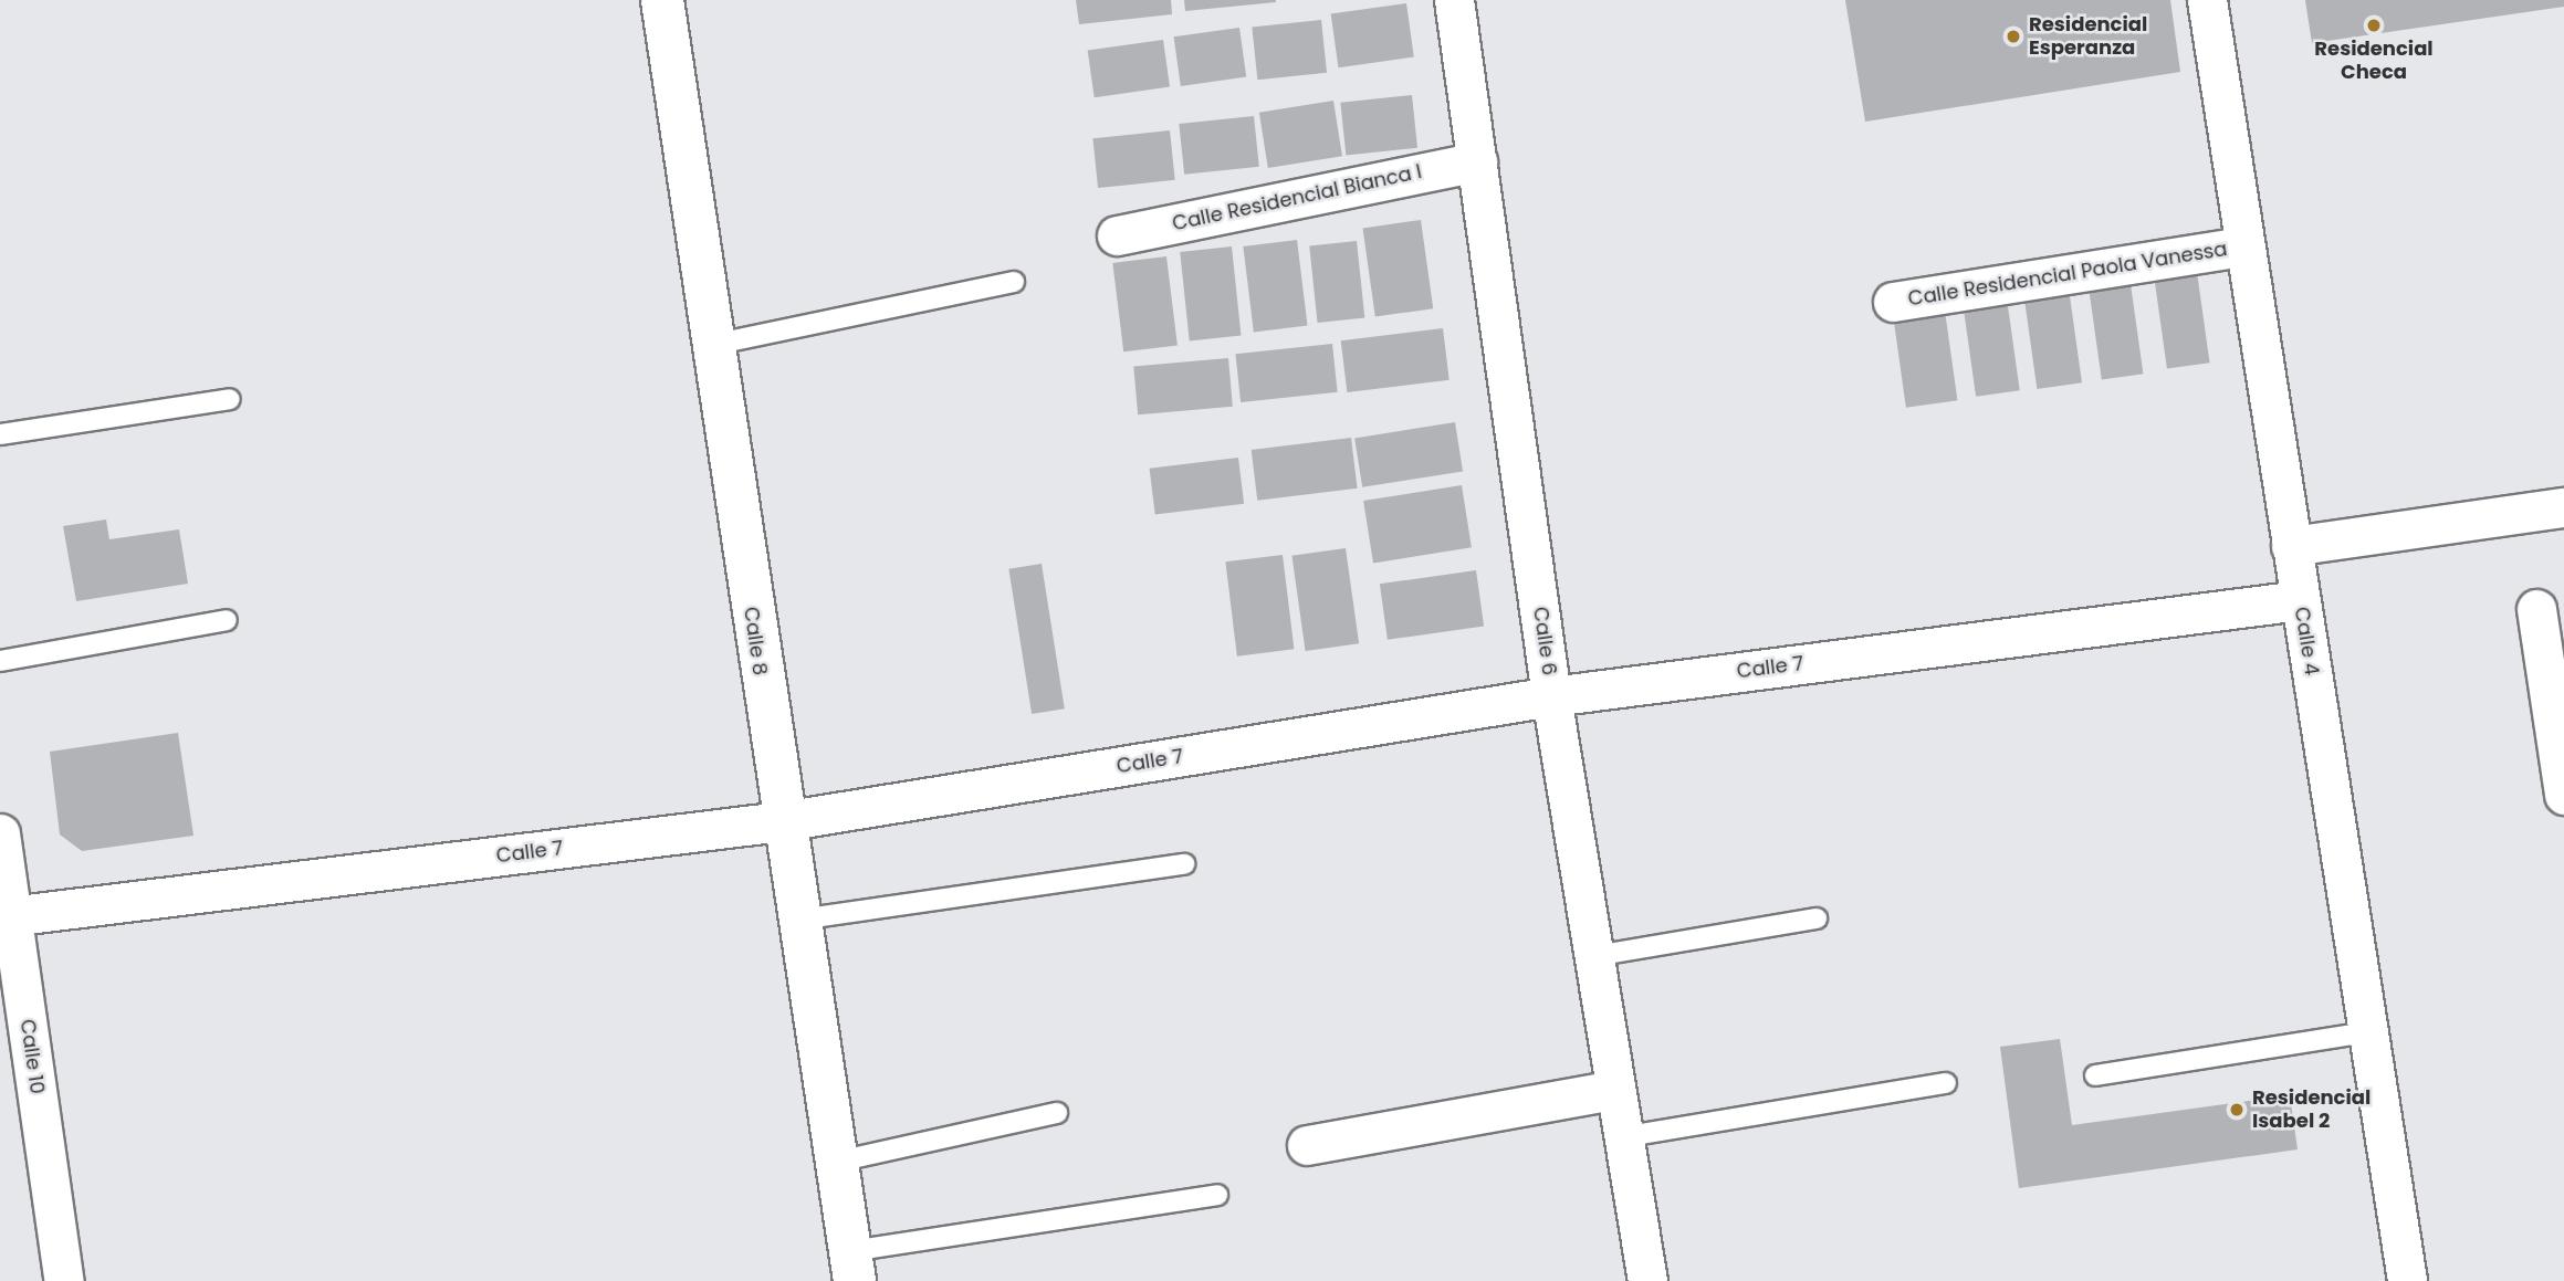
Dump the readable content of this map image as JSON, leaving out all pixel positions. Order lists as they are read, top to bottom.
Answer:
{
  "streets": {
    "street": [
      "Calle Residencial Bianca I",
      "Calle Residencial Paola Vanessa",
      "Calle 8",
      "Calle 6",
      "Calle 4",
      "Calle 7",
      "Calle 10"
    ]
  },
  "crossings": [
    ["Calle Residencial Bianca I", "Calle 6"],
    ["Calle Residencial Paola Vanessa", "Calle 4"],
    ["Calle 8", "Calle 7"],
    ["Calle 6", "Calle 7"],
    ["Calle 4", "Calle 7"],
    ["Calle 7", "Calle 10"]
  ],
  "places": ["Residencial Checa", "Residencial Esperanza", "Residencial Isabel 2"]
}
